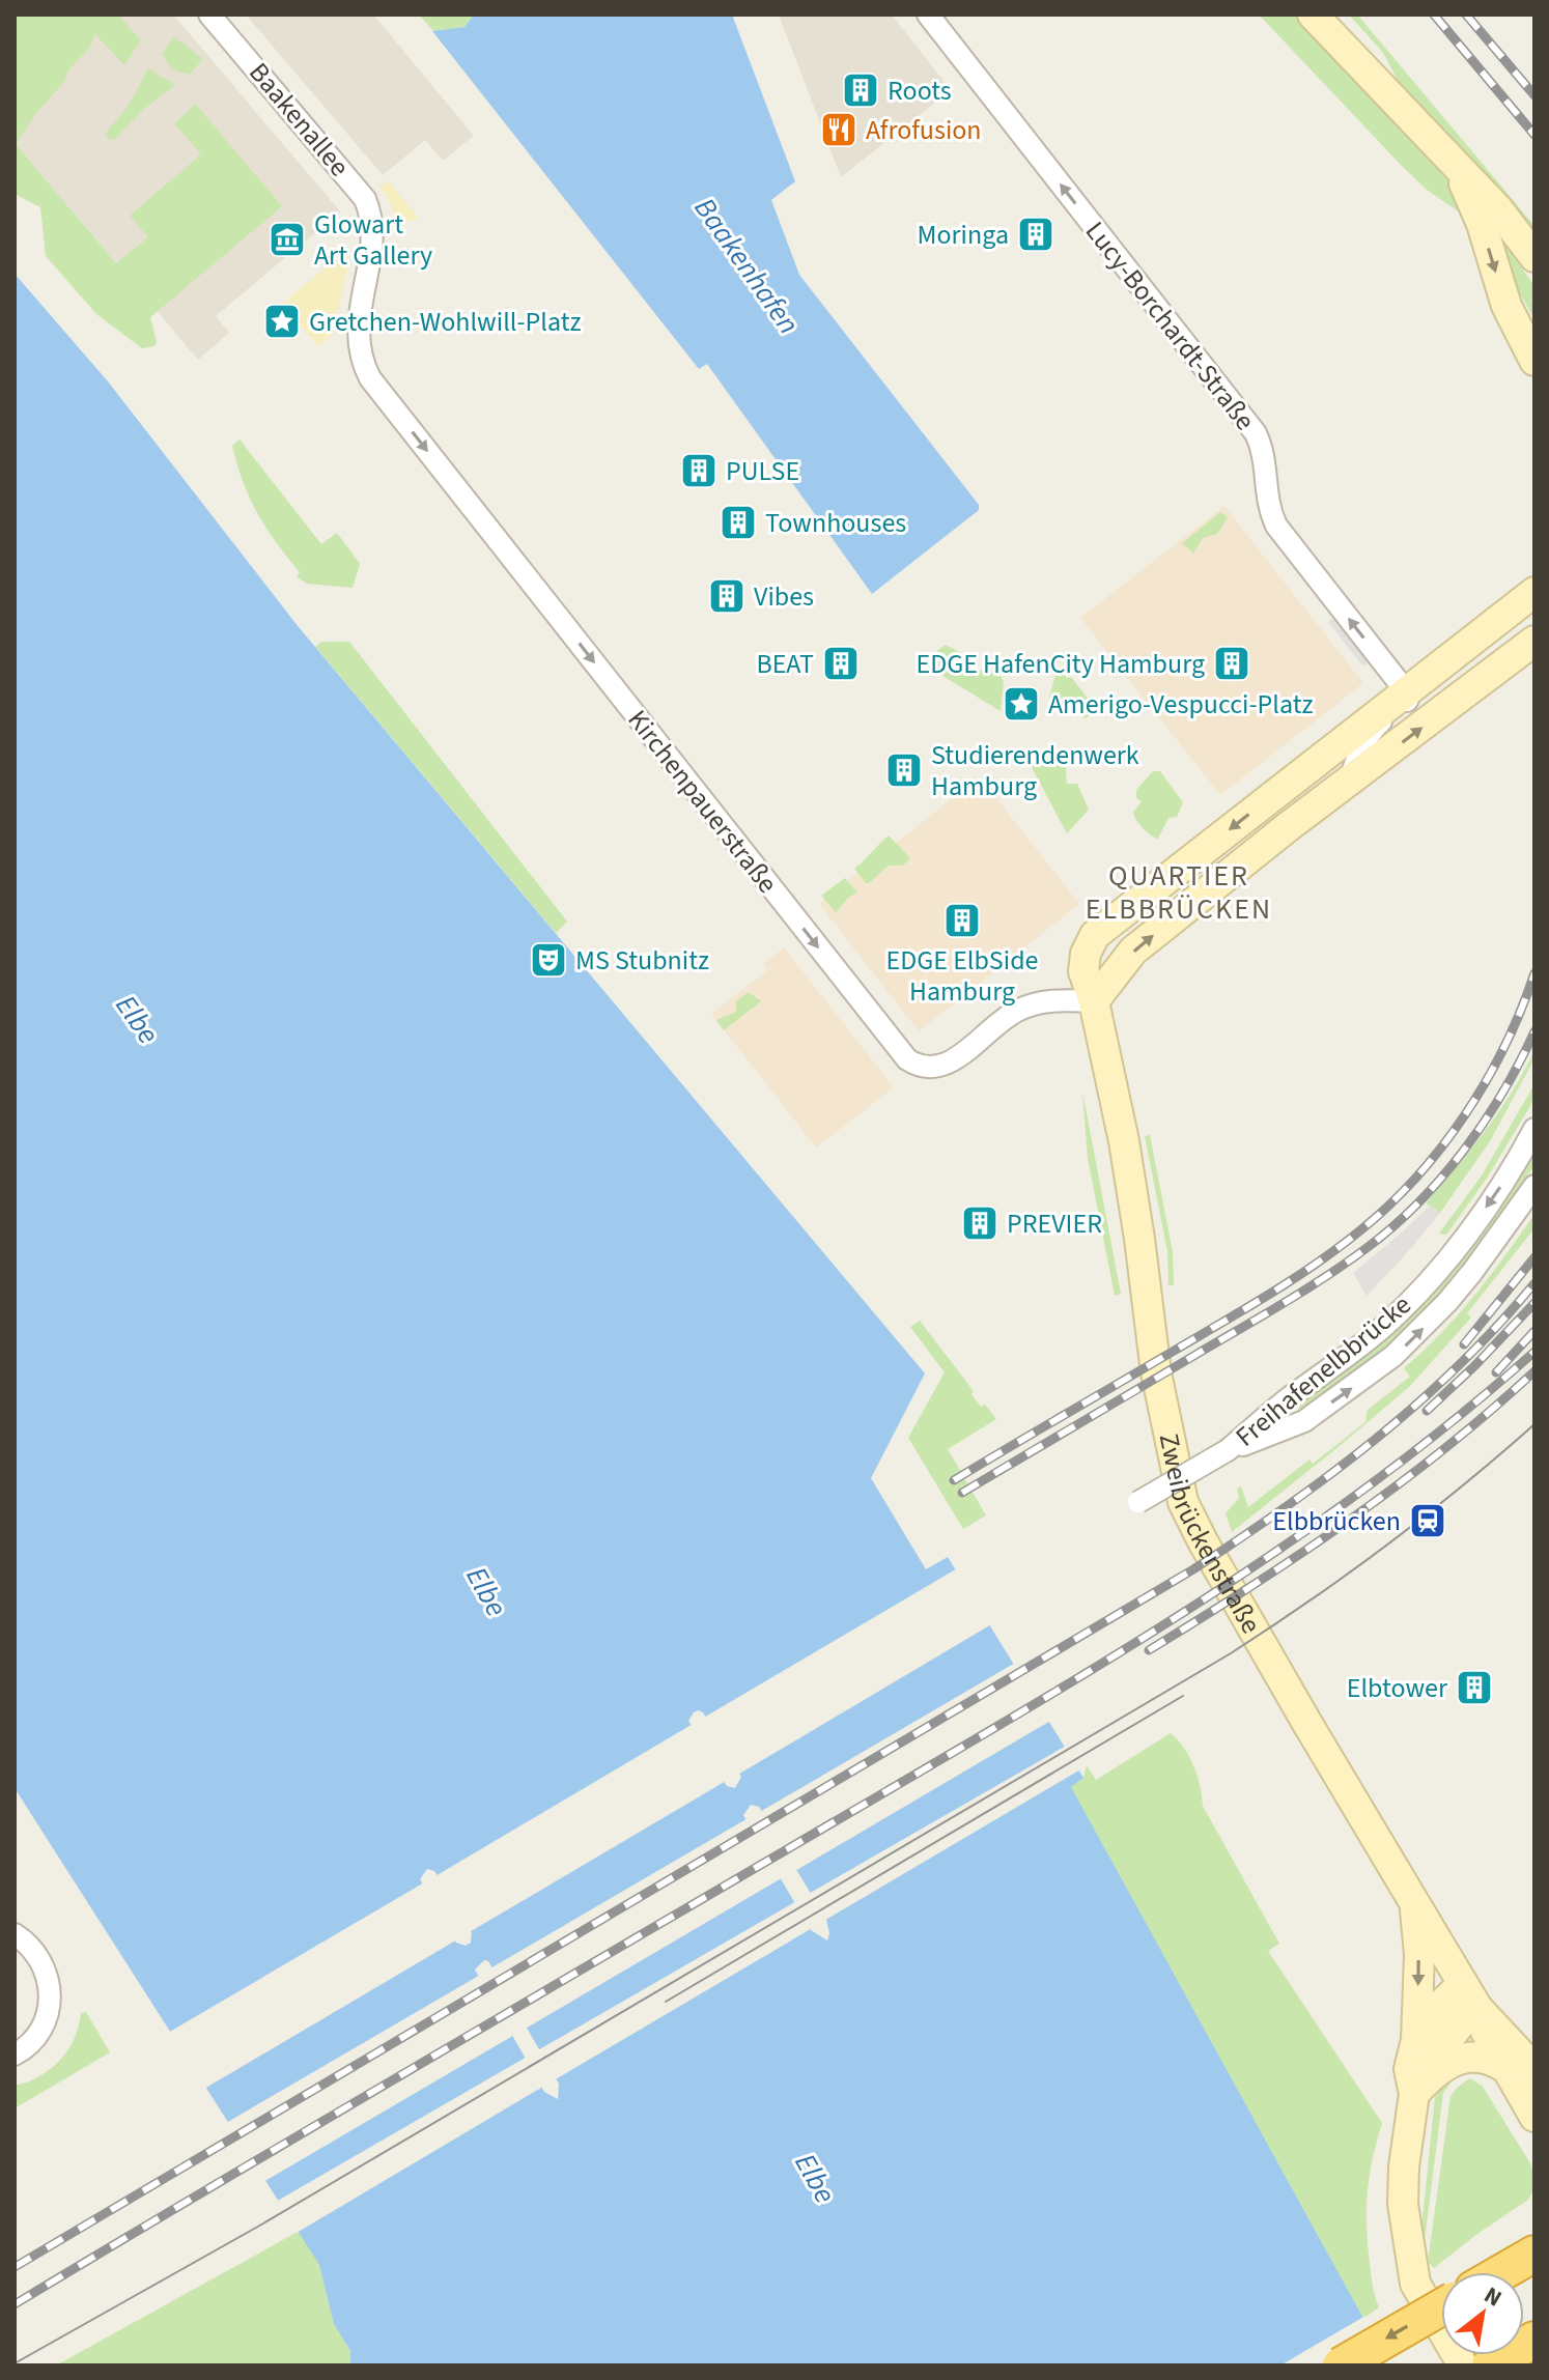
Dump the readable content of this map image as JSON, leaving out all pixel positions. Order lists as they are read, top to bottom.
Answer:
{
  "streets": {
    "main road": ["Zweibrückenstraße"],
    "street": [
      "Baakenallee",
      "Lucy-Borchardt-Straße",
      "Kirchenpauerstraße",
      "Freihafenelbbrücke"
    ]
  },
  "crossings": [
    ["Baakenallee", "Kirchenpauerstraße"],
    ["Lucy-Borchardt-Straße", "Zweibrückenstraße"],
    ["Kirchenpauerstraße", "Zweibrückenstraße"]
  ],
  "one_way": ["Lucy-Borchardt-Straße", "Kirchenpauerstraße"],
  "districts": ["QUARTIER ELBBRÜCKEN"],
  "water": ["Baakenhafen", "Elbe"],
  "places": {
    "building": [
      "Roots",
      "Moringa",
      "PULSE",
      "Townhouses",
      "Vibes",
      "BEAT",
      "EDGE HafenCity Hamburg",
      "Studierendenwerk Hamburg",
      "EDGE ElbSide Hamburg",
      "PREVIER",
      "Elbtower"
    ],
    "restaurant": ["Afrofusion"],
    "museum": ["Glowart Art Gallery"],
    "place": ["Gretchen-Wohlwill-Platz", "Amerigo-Vespucci-Platz"],
    "theatre": ["MS Stubnitz"],
    "station": ["Elbbrücken"]
  },
  "north": "top right"
}
